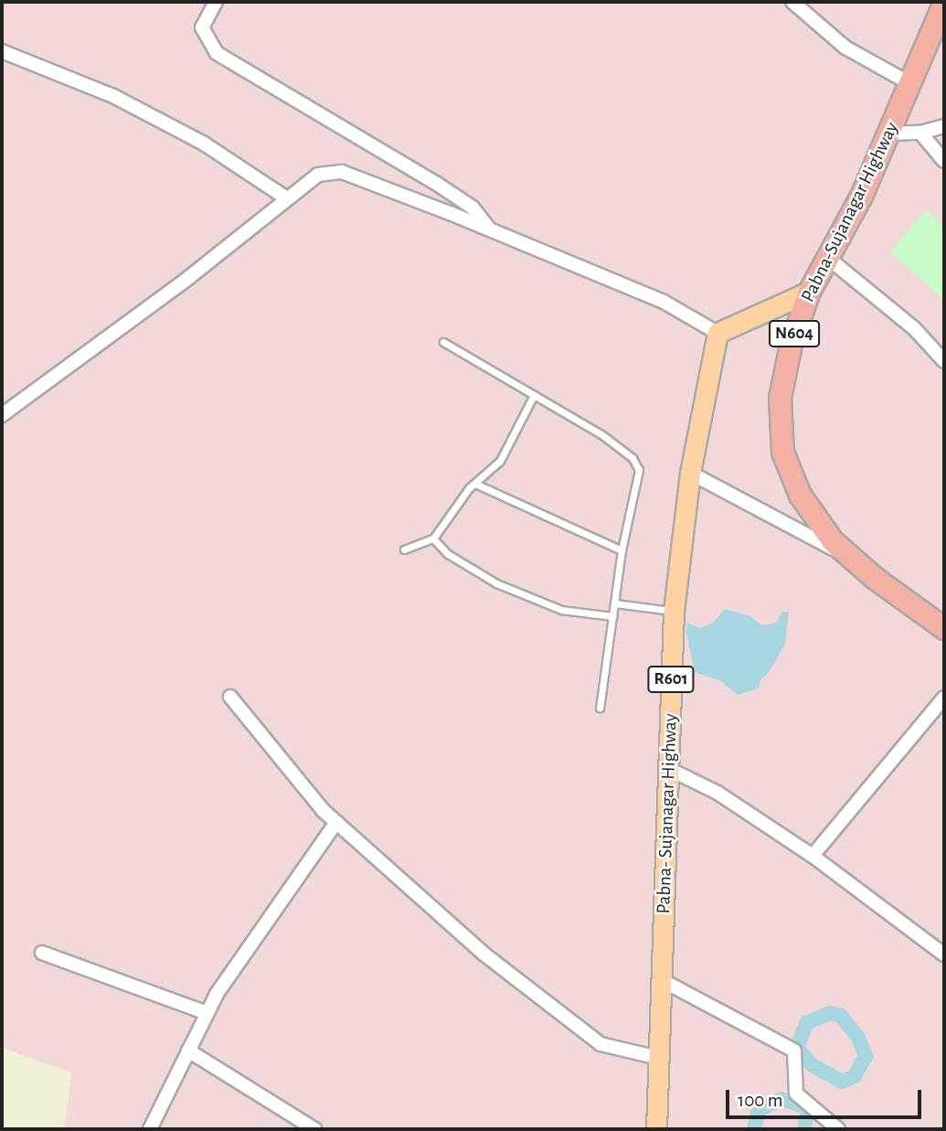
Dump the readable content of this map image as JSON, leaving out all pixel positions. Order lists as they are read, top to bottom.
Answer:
{
  "streets": {
    "highway": ["Pabna-Sujanagar Highway", "N604"],
    "main road": ["R601", "Pabna- Sujanagar Highway"]
  },
  "scale_bar": "100 m"
}
